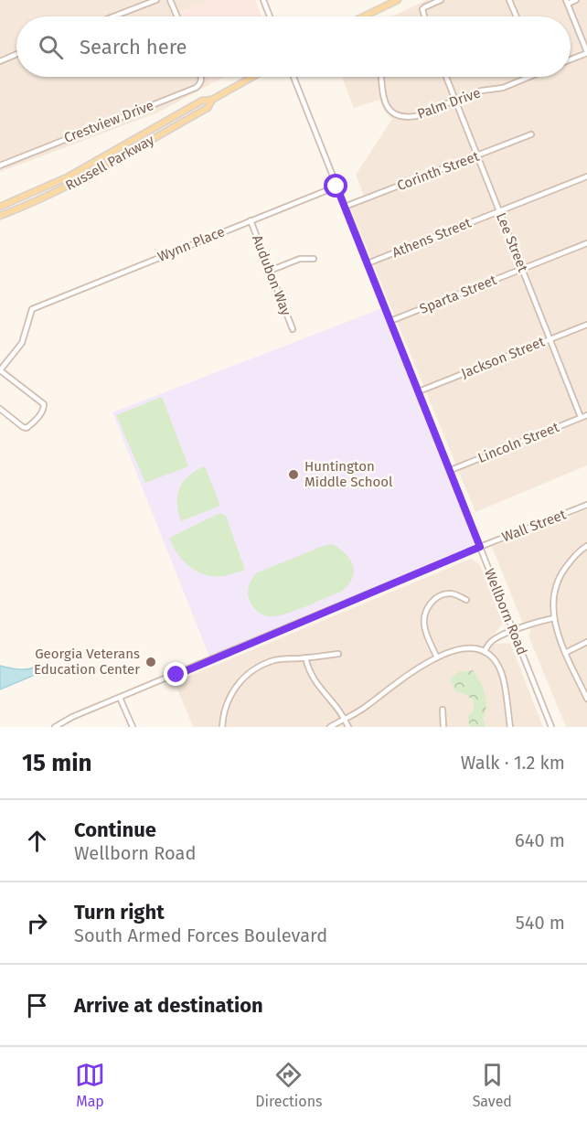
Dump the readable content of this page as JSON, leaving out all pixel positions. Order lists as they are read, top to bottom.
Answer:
{
  "streets": {
    "main road": ["Russell Parkway"],
    "street": [
      "Palm Drive",
      "Crestview Drive",
      "Corinth Street",
      "Athens Street",
      "Lee Street",
      "Wynn Place",
      "Audubon Way",
      "Sparta Street",
      "Jackson Street",
      "Lincoln Street",
      "Wall Street",
      "Wellborn Road"
    ]
  },
  "crossings": [
    ["Palm Drive", "Lee Street"],
    ["Corinth Street", "Lee Street"],
    ["Corinth Street", "Wellborn Road"],
    ["Athens Street", "Lee Street"],
    ["Athens Street", "Wellborn Road"],
    ["Lee Street", "Sparta Street"],
    ["Lee Street", "Jackson Street"],
    ["Lee Street", "Lincoln Street"],
    ["Wynn Place", "Audubon Way"],
    ["Wynn Place", "Wellborn Road"],
    ["Sparta Street", "Wellborn Road"],
    ["Jackson Street", "Wellborn Road"],
    ["Lincoln Street", "Wellborn Road"],
    ["Wall Street", "Wellborn Road"]
  ],
  "places": ["Huntington Middle School", "Georgia Veterans Education Center"],
  "page": {
    "search": "Search here",
    "heading": ["15 min", "Walk · 1.2 km"],
    "list": [
      ["Continue", "Wellborn Road", "640 m"],
      ["Turn right", "South Armed Forces Boulevard", "540 m"],
      "Arrive at destination"
    ],
    "nav": ["Map", "Directions", "Saved"]
  }
}
